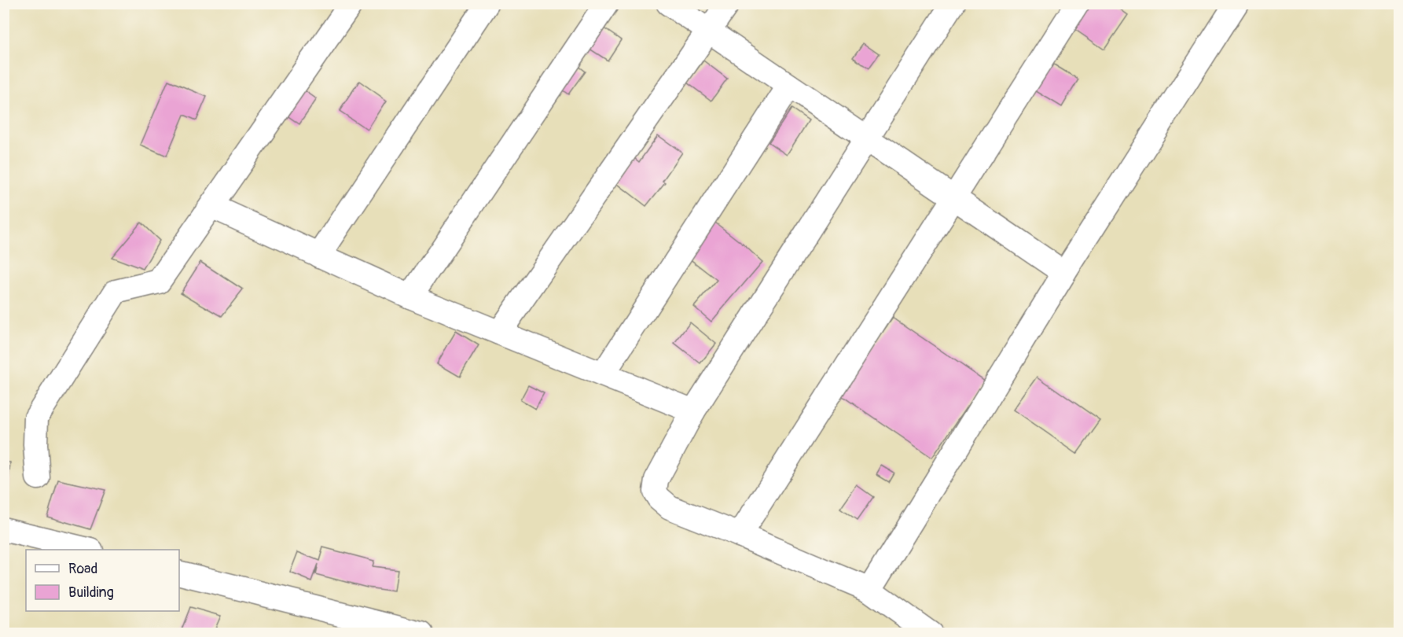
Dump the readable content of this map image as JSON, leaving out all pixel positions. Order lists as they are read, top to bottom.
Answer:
{
  "legend": ["Road", "Building"]
}
